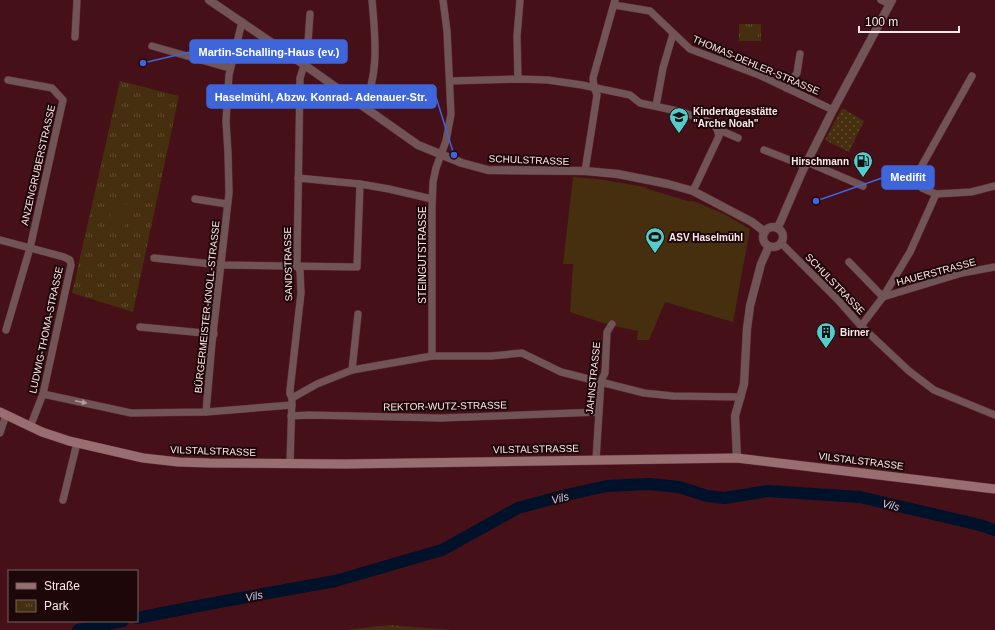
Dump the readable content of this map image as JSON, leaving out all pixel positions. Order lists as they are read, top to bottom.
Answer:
{
  "streets": {
    "main road": ["VILSTALSTRASSE"],
    "street": [
      "THOMAS-DEHLER-STRASSE",
      "SCHULSTRASSE",
      "ANZENGRUBERSTRASSE",
      "STEINGUTSTRASSE",
      "SANDSTRASSE",
      "HAUERSTRASSE",
      "BÜRGERMEISTER-KNOLL-STRASSE",
      "LUDWIG-THOMA-STRASSE",
      "JAHNSTRASSE",
      "REKTOR-WUTZ-STRASSE"
    ]
  },
  "crossings": [
    ["SCHULSTRASSE", "STEINGUTSTRASSE"],
    ["SCHULSTRASSE", "SANDSTRASSE"],
    ["SCHULSTRASSE", "BÜRGERMEISTER-KNOLL-STRASSE"],
    ["ANZENGRUBERSTRASSE", "LUDWIG-THOMA-STRASSE"],
    ["SANDSTRASSE", "REKTOR-WUTZ-STRASSE"],
    ["SANDSTRASSE", "VILSTALSTRASSE"],
    ["LUDWIG-THOMA-STRASSE", "VILSTALSTRASSE"],
    ["JAHNSTRASSE", "REKTOR-WUTZ-STRASSE"],
    ["JAHNSTRASSE", "VILSTALSTRASSE"]
  ],
  "water": ["Vils"],
  "places": {
    "other": ["Martin-Schalling-Haus (ev.)", "Haselmühl, Abzw. Konrad- Adenauer-Str.", "Medifit"],
    "school or university": ["Kindertagesstätte \"Arche Noah\""],
    "fuel station": ["Hirschmann"],
    "sports": ["ASV Haselmühl"],
    "building": ["Birner"]
  },
  "legend": ["Straße", "Park"],
  "scale_bar": "100 m"
}
